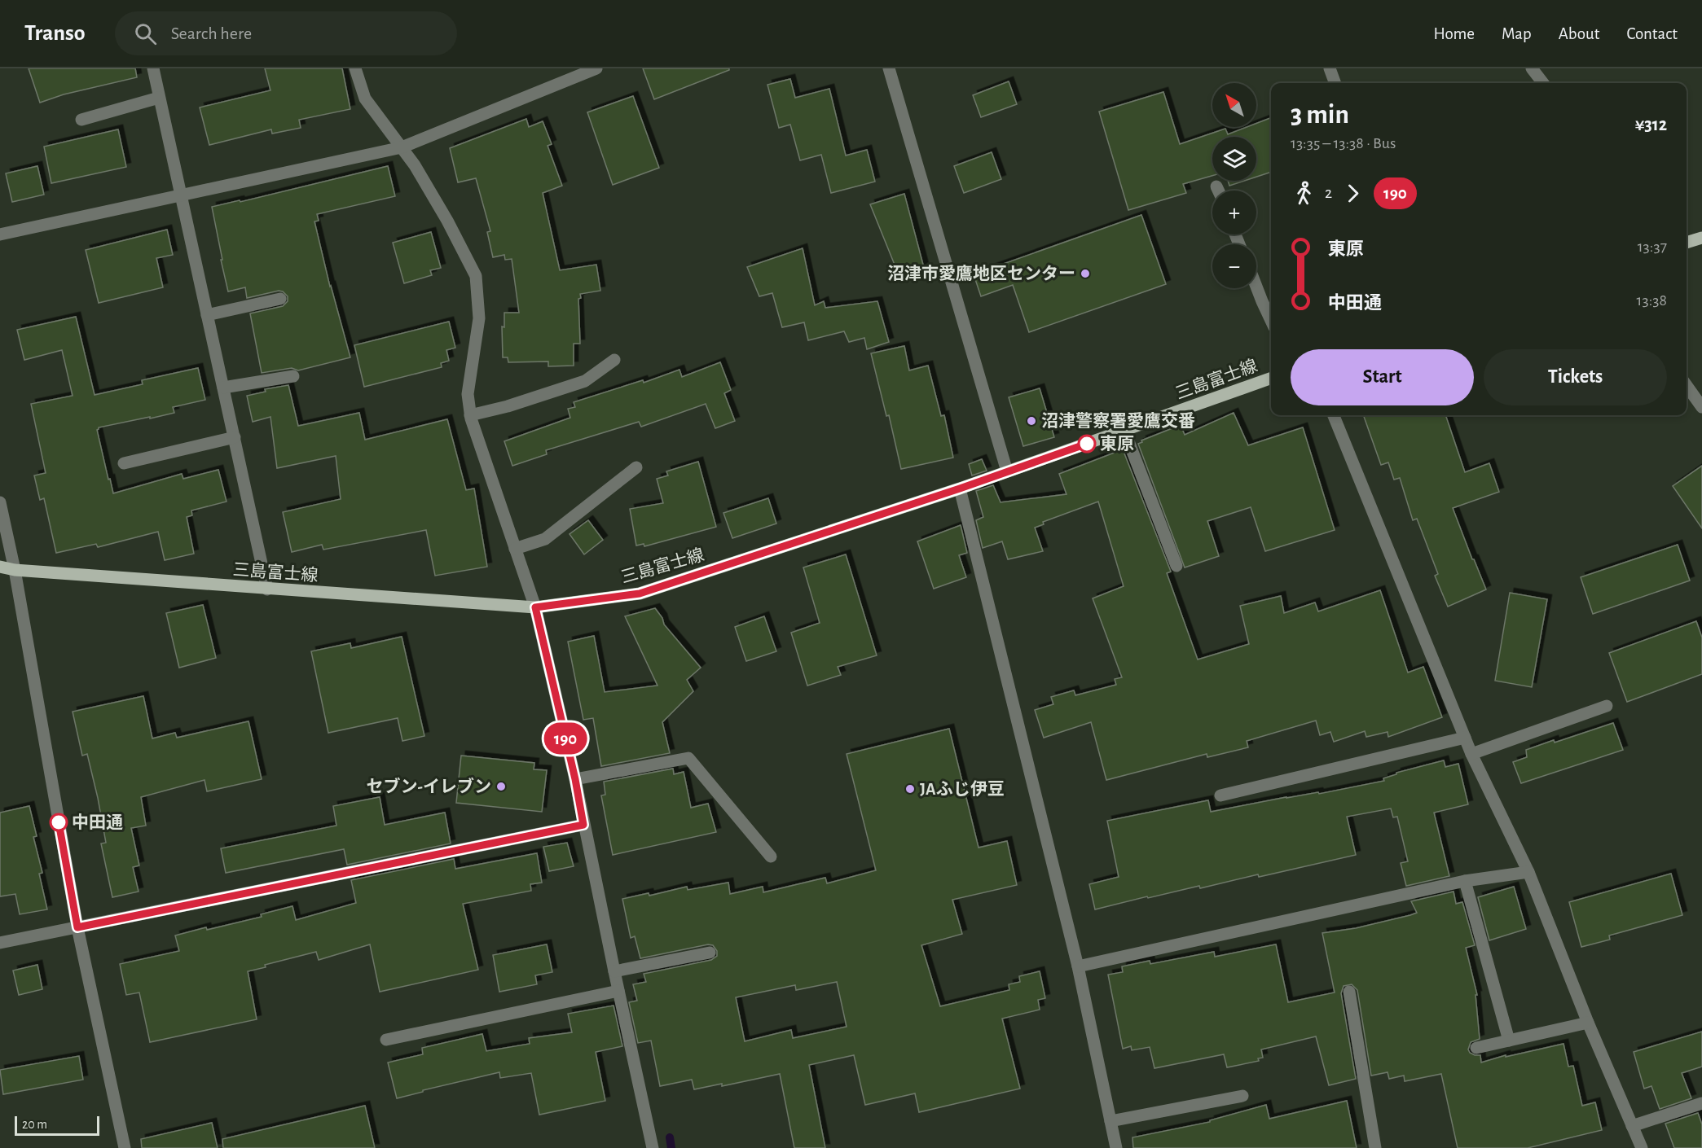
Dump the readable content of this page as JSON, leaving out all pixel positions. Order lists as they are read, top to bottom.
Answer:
{
  "streets": {
    "main road": ["三島富士線"]
  },
  "places": [
    "沼津市愛鷹地区センター",
    "沼津警察署愛鷹交番",
    "東原",
    "セブン-イレブン",
    "JAふじ伊豆",
    "中田通"
  ],
  "lines": ["bus line 190"],
  "scale_bar": "20 m",
  "north": "top left",
  "page": {
    "header": "Transo",
    "search": "Search here",
    "nav": [
      "Home",
      "Map",
      "About",
      "Contact"
    ],
    "on_map": "190",
    "map_buttons": ["+", "−"],
    "heading": ["3 min", "13:35 – 13:38 · Bus", "¥312"],
    "legs": ["2", "190"],
    "list": [
      {
        "name": "東原",
        "value": "13:37"
      },
      {
        "name": "中田通",
        "value": "13:38"
      }
    ],
    "buttons": ["Start", "Tickets"],
    "scale": "20 m"
  }
}
